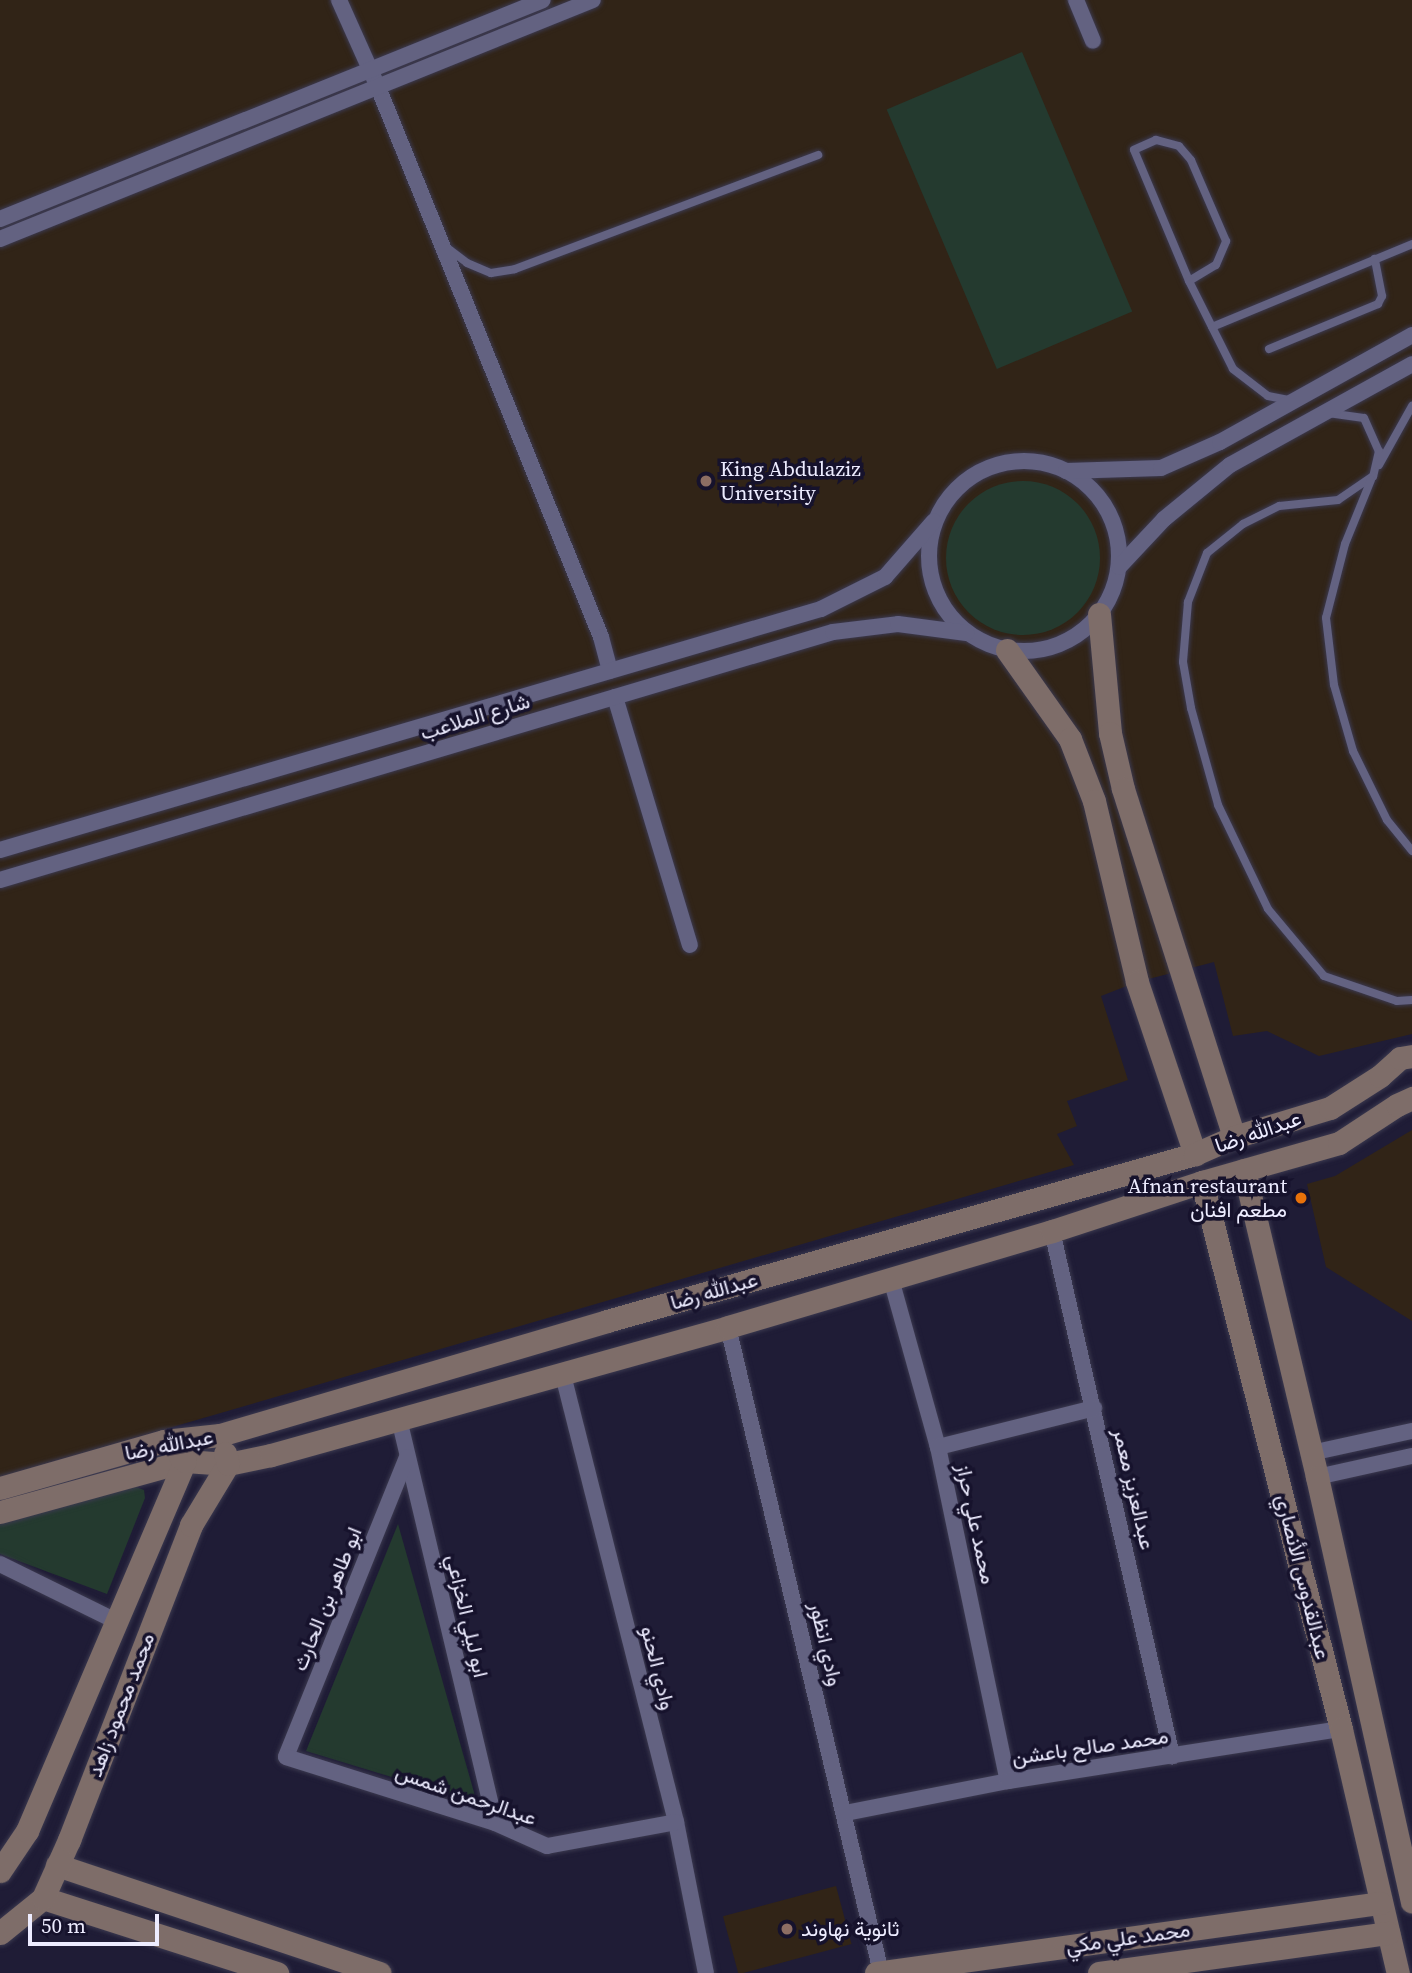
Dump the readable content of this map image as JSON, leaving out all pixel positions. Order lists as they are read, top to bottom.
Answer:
{
  "streets": {
    "street": [
      "شارع الملاعب",
      "عبدالله رضا",
      "عبدالعزيز معمر",
      "محمد علي حراز",
      "عبدالقدوس الأنصاري",
      "ابو طاهر بن الحارث",
      "ابو ليلي الخزاعي",
      "وادي انظور",
      "وادي الحنو",
      "محمد محمود زاهد",
      "محمد صالح باعشن",
      "عبدالرحمن شمس",
      "محمد علي مكي"
    ]
  },
  "crossings": [
    ["عبدالله رضا", "عبدالعزيز معمر"],
    ["عبدالله رضا", "محمد علي حراز"],
    ["عبدالله رضا", "عبدالقدوس الأنصاري"],
    ["عبدالله رضا", "ابو ليلي الخزاعي"],
    ["عبدالله رضا", "وادي انظور"],
    ["عبدالله رضا", "وادي الحنو"],
    ["عبدالله رضا", "محمد محمود زاهد"],
    ["عبدالعزيز معمر", "محمد صالح باعشن"],
    ["محمد علي حراز", "محمد صالح باعشن"],
    ["عبدالقدوس الأنصاري", "محمد صالح باعشن"],
    ["عبدالقدوس الأنصاري", "محمد علي مكي"],
    ["ابو طاهر بن الحارث", "ابو ليلي الخزاعي"],
    ["ابو طاهر بن الحارث", "عبدالرحمن شمس"],
    ["ابو ليلي الخزاعي", "عبدالرحمن شمس"],
    ["وادي انظور", "محمد صالح باعشن"],
    ["وادي انظور", "محمد علي مكي"],
    ["وادي الحنو", "عبدالرحمن شمس"]
  ],
  "places": ["King Abdulaziz University", "Afnan restaurant مطعم افنان", "ثانوية نهاوند"],
  "scale_bar": "50 m"
}
